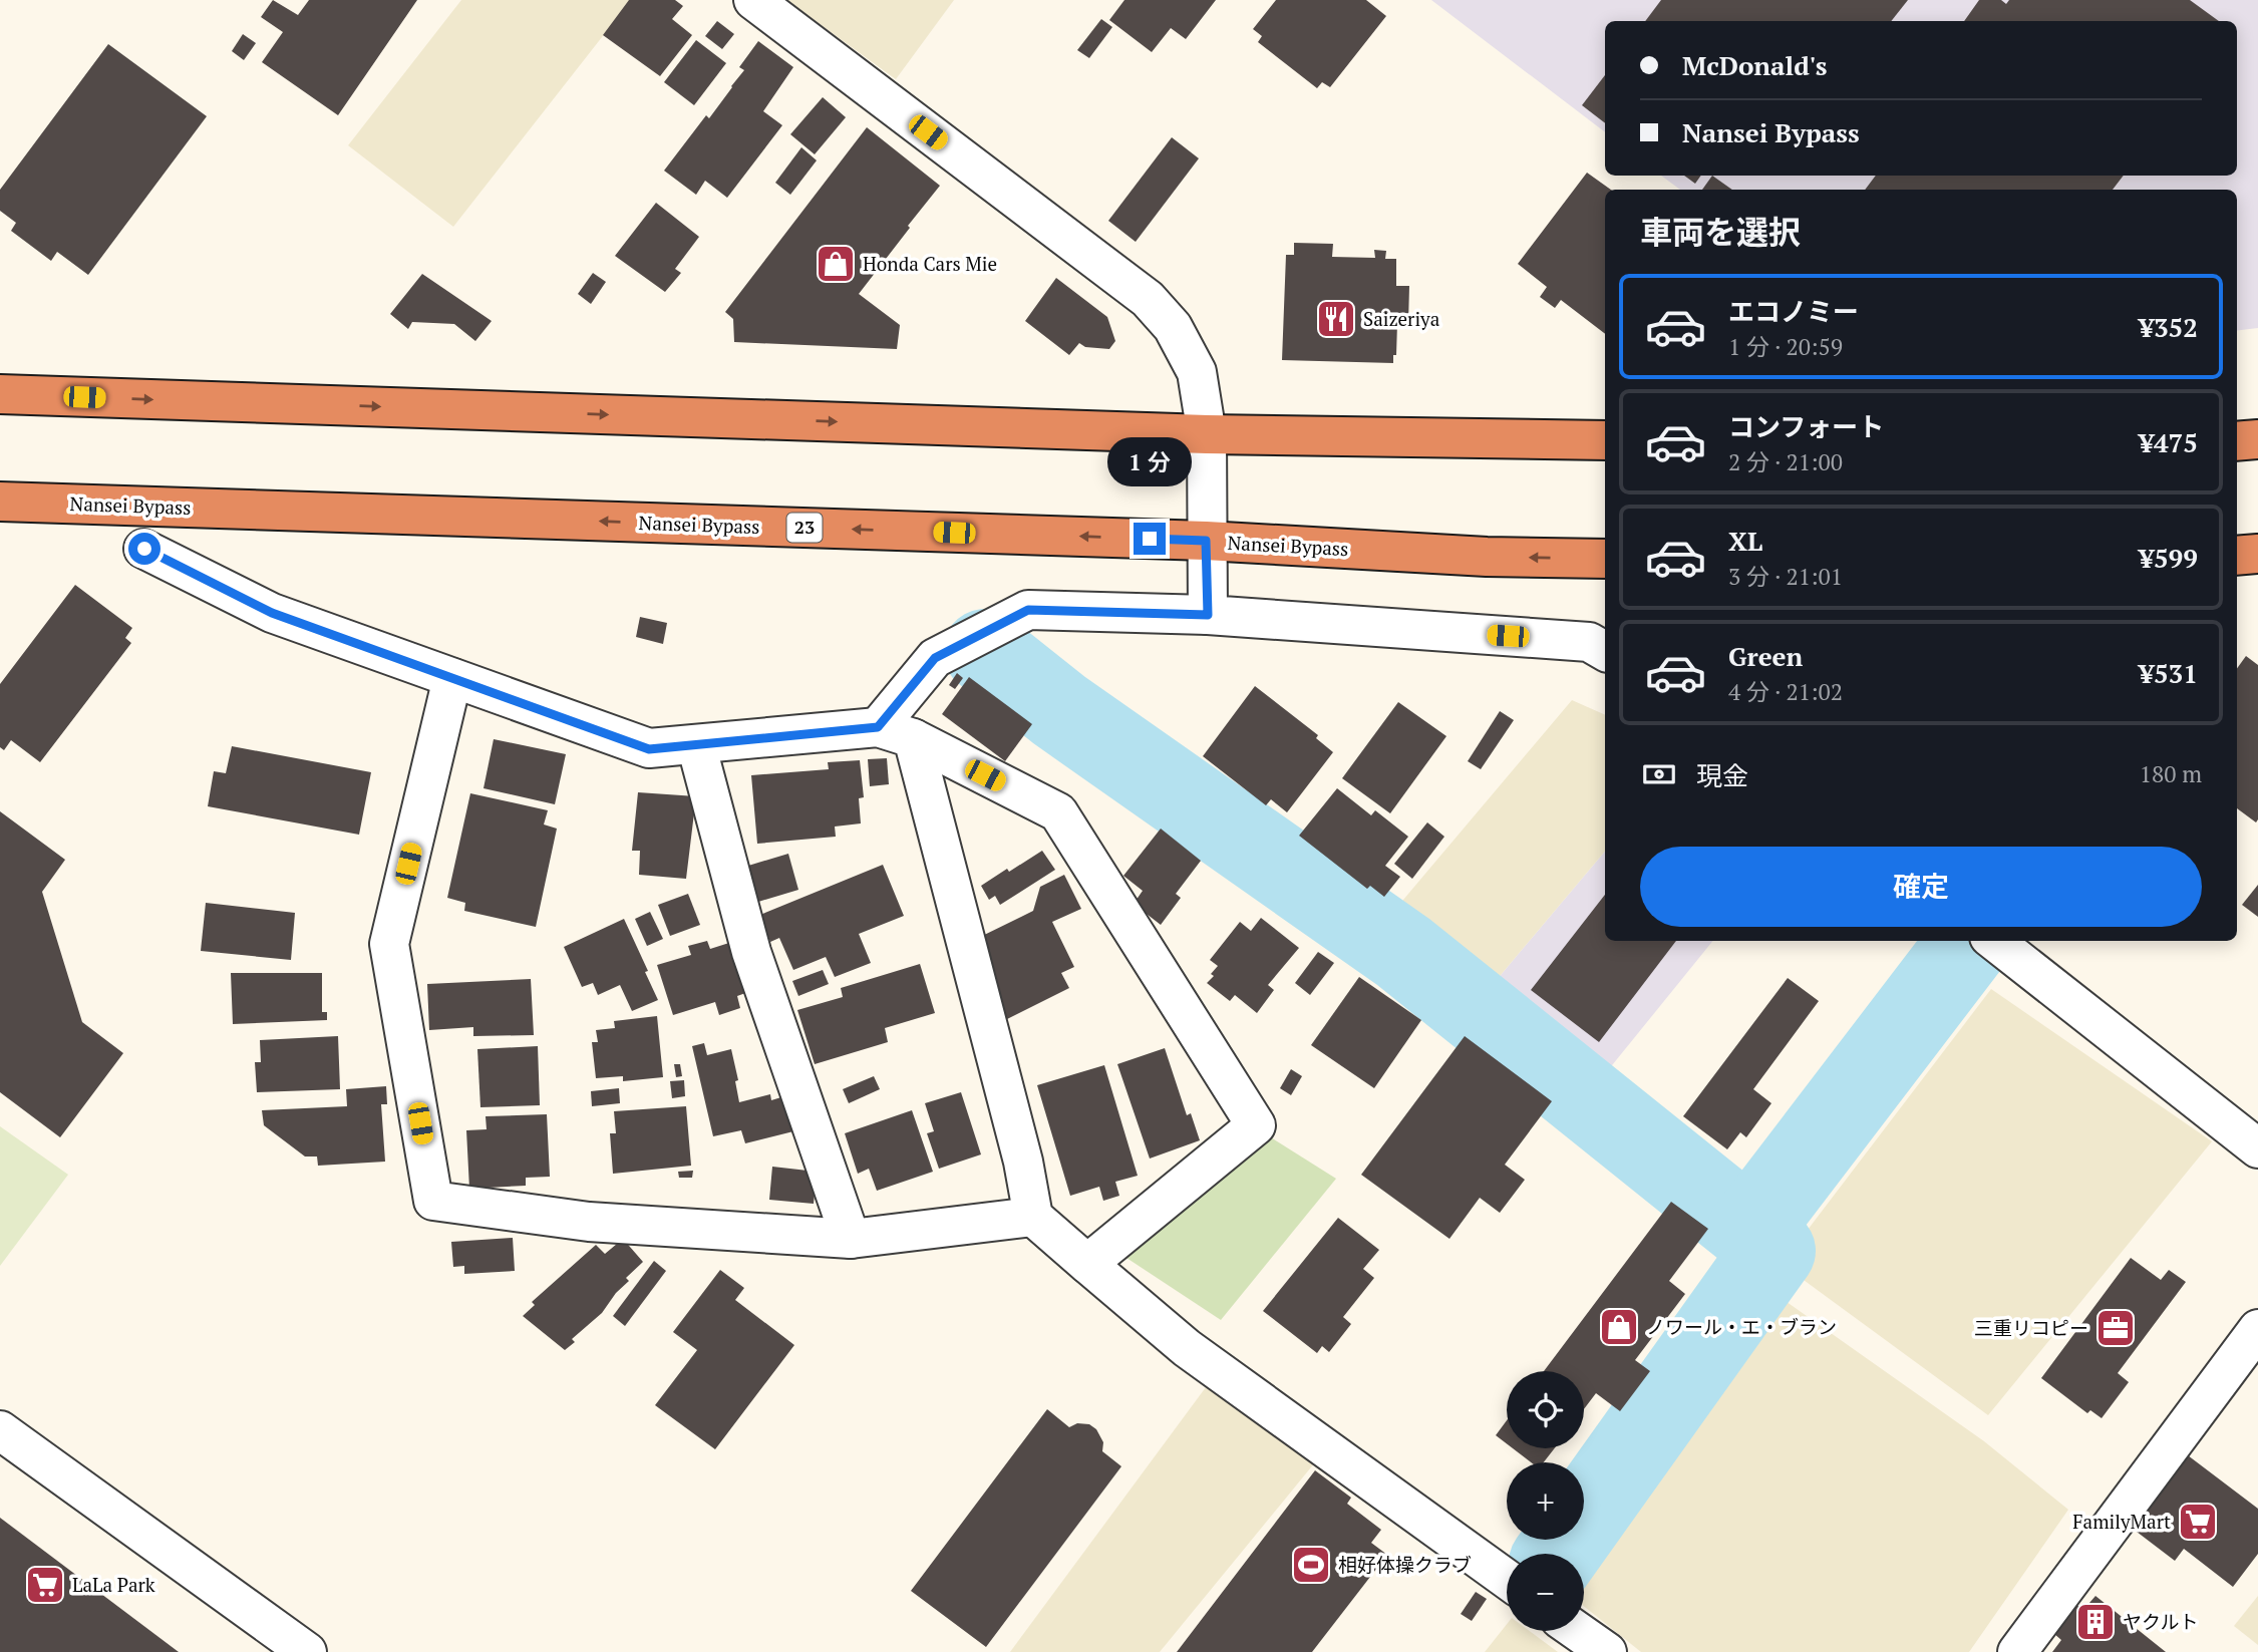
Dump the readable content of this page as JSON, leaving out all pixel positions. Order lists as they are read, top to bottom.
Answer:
{
  "streets": {
    "highway": ["Nansei Bypass", "23"]
  },
  "places": {
    "shop": ["Honda Cars Mie", "ノワール・エ・ブラン"],
    "restaurant": ["Saizeriya"],
    "office": ["三重リコピー"],
    "supermarket": ["FamilyMart", "LaLa Park"],
    "sports": ["相好体操クラブ"],
    "building": ["ヤクルト"]
  },
  "page": {
    "banner": ["McDonald's", "Nansei Bypass"],
    "heading": "車両を選択",
    "list": [
      {
        "name": "エコノミー",
        "note": "1 分 · 20:59",
        "value": "¥352"
      },
      {
        "name": "コンフォート",
        "note": "2 分 · 21:00",
        "value": "¥475"
      },
      {
        "name": "XL",
        "note": "3 分 · 21:01",
        "value": "¥599"
      },
      {
        "name": "Green",
        "note": "4 分 · 21:02",
        "value": "¥531"
      }
    ],
    "bubble": "1 分",
    "pay": ["現金", "180 m"],
    "buttons": "確定",
    "map_buttons": ["+", "−"]
  }
}
